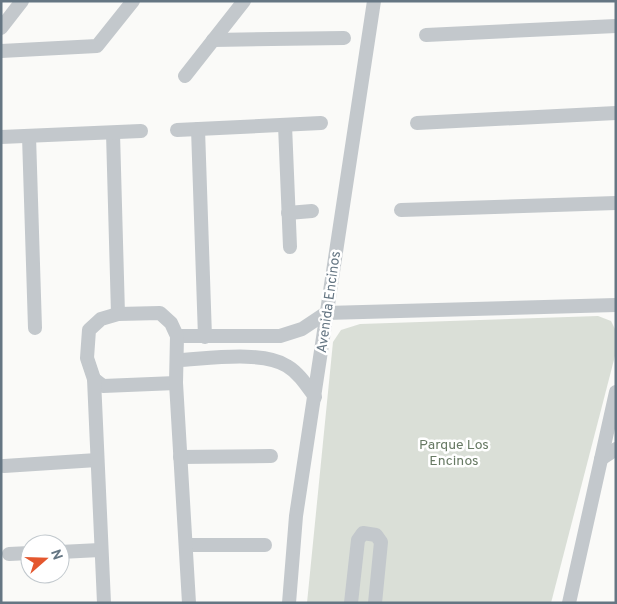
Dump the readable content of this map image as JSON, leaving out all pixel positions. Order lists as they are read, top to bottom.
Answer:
{
  "streets": {
    "street": ["Avenida Encinos"]
  },
  "parks": ["Parque Los Encinos"],
  "north": "right"
}
